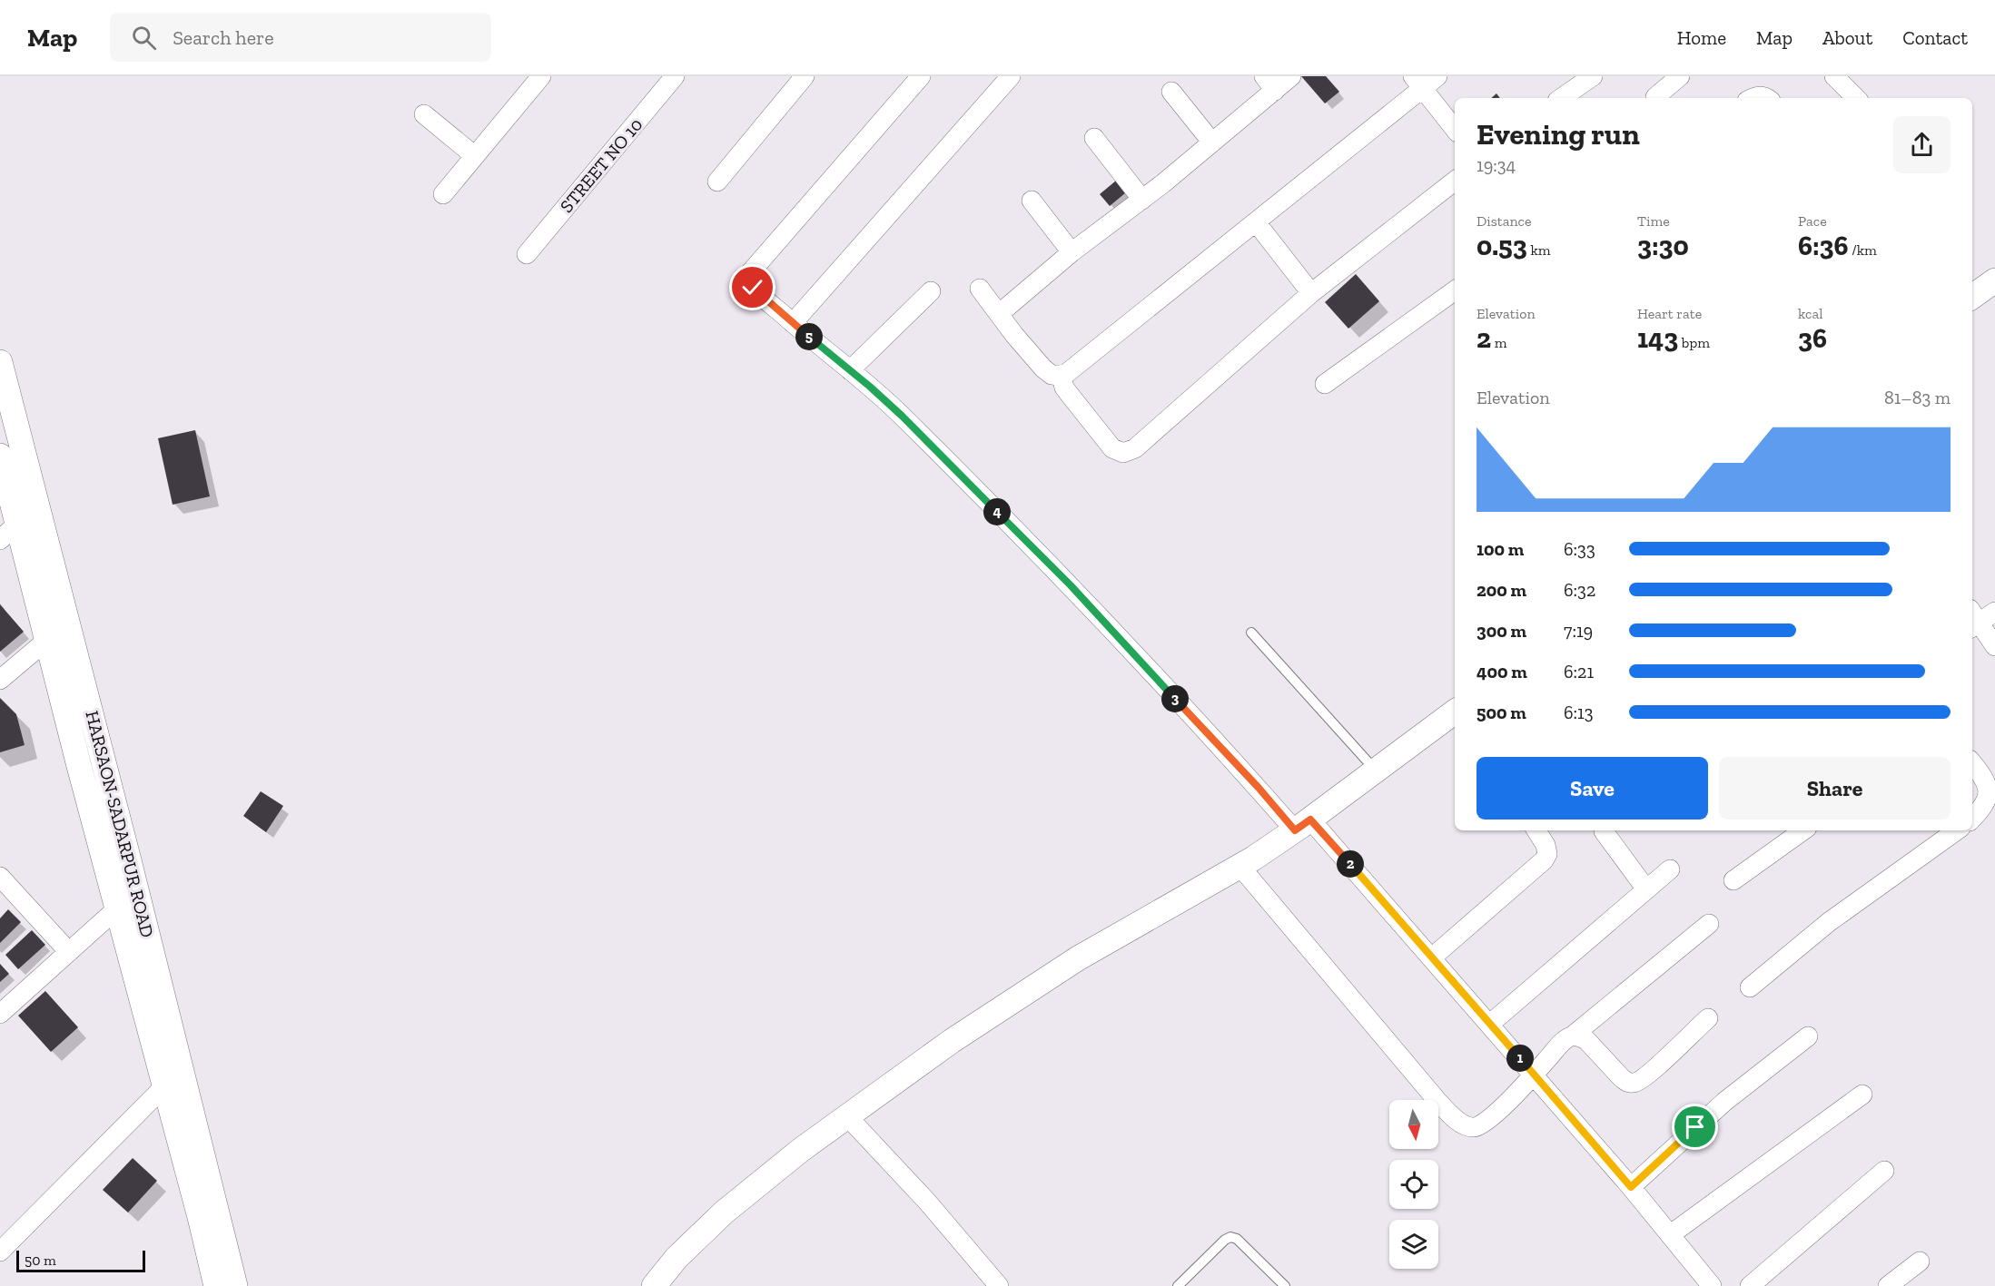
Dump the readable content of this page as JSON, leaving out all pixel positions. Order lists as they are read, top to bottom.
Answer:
{
  "streets": {
    "street": ["STREET NO 10", "HARSAON-SADARPUR ROAD"]
  },
  "scale_bar": "50 m",
  "north": "bottom",
  "page": {
    "header": "Map",
    "search": "Search here",
    "nav": [
      "Home",
      "Map",
      "About",
      "Contact"
    ],
    "heading": ["Evening run", "19:34"],
    "stats": [
      ["Distance", "0.53 km"],
      ["Time", "3:30"],
      ["Pace", "6:36 /km"],
      ["Elevation", "2 m"],
      ["Heart rate", "143 bpm"],
      ["kcal", "36"]
    ],
    "pins": [
      "5",
      "4",
      "3",
      "2",
      "1"
    ],
    "chart": ["Elevation", "81–83 m"],
    "list": [
      {
        "name": "100 m",
        "note": "6:33"
      },
      {
        "name": "200 m",
        "note": "6:32"
      },
      {
        "name": "300 m",
        "note": "7:19"
      },
      {
        "name": "400 m",
        "note": "6:21"
      },
      {
        "name": "500 m",
        "note": "6:13"
      }
    ],
    "buttons": ["Save", "Share"],
    "scale": "50 m"
  }
}
